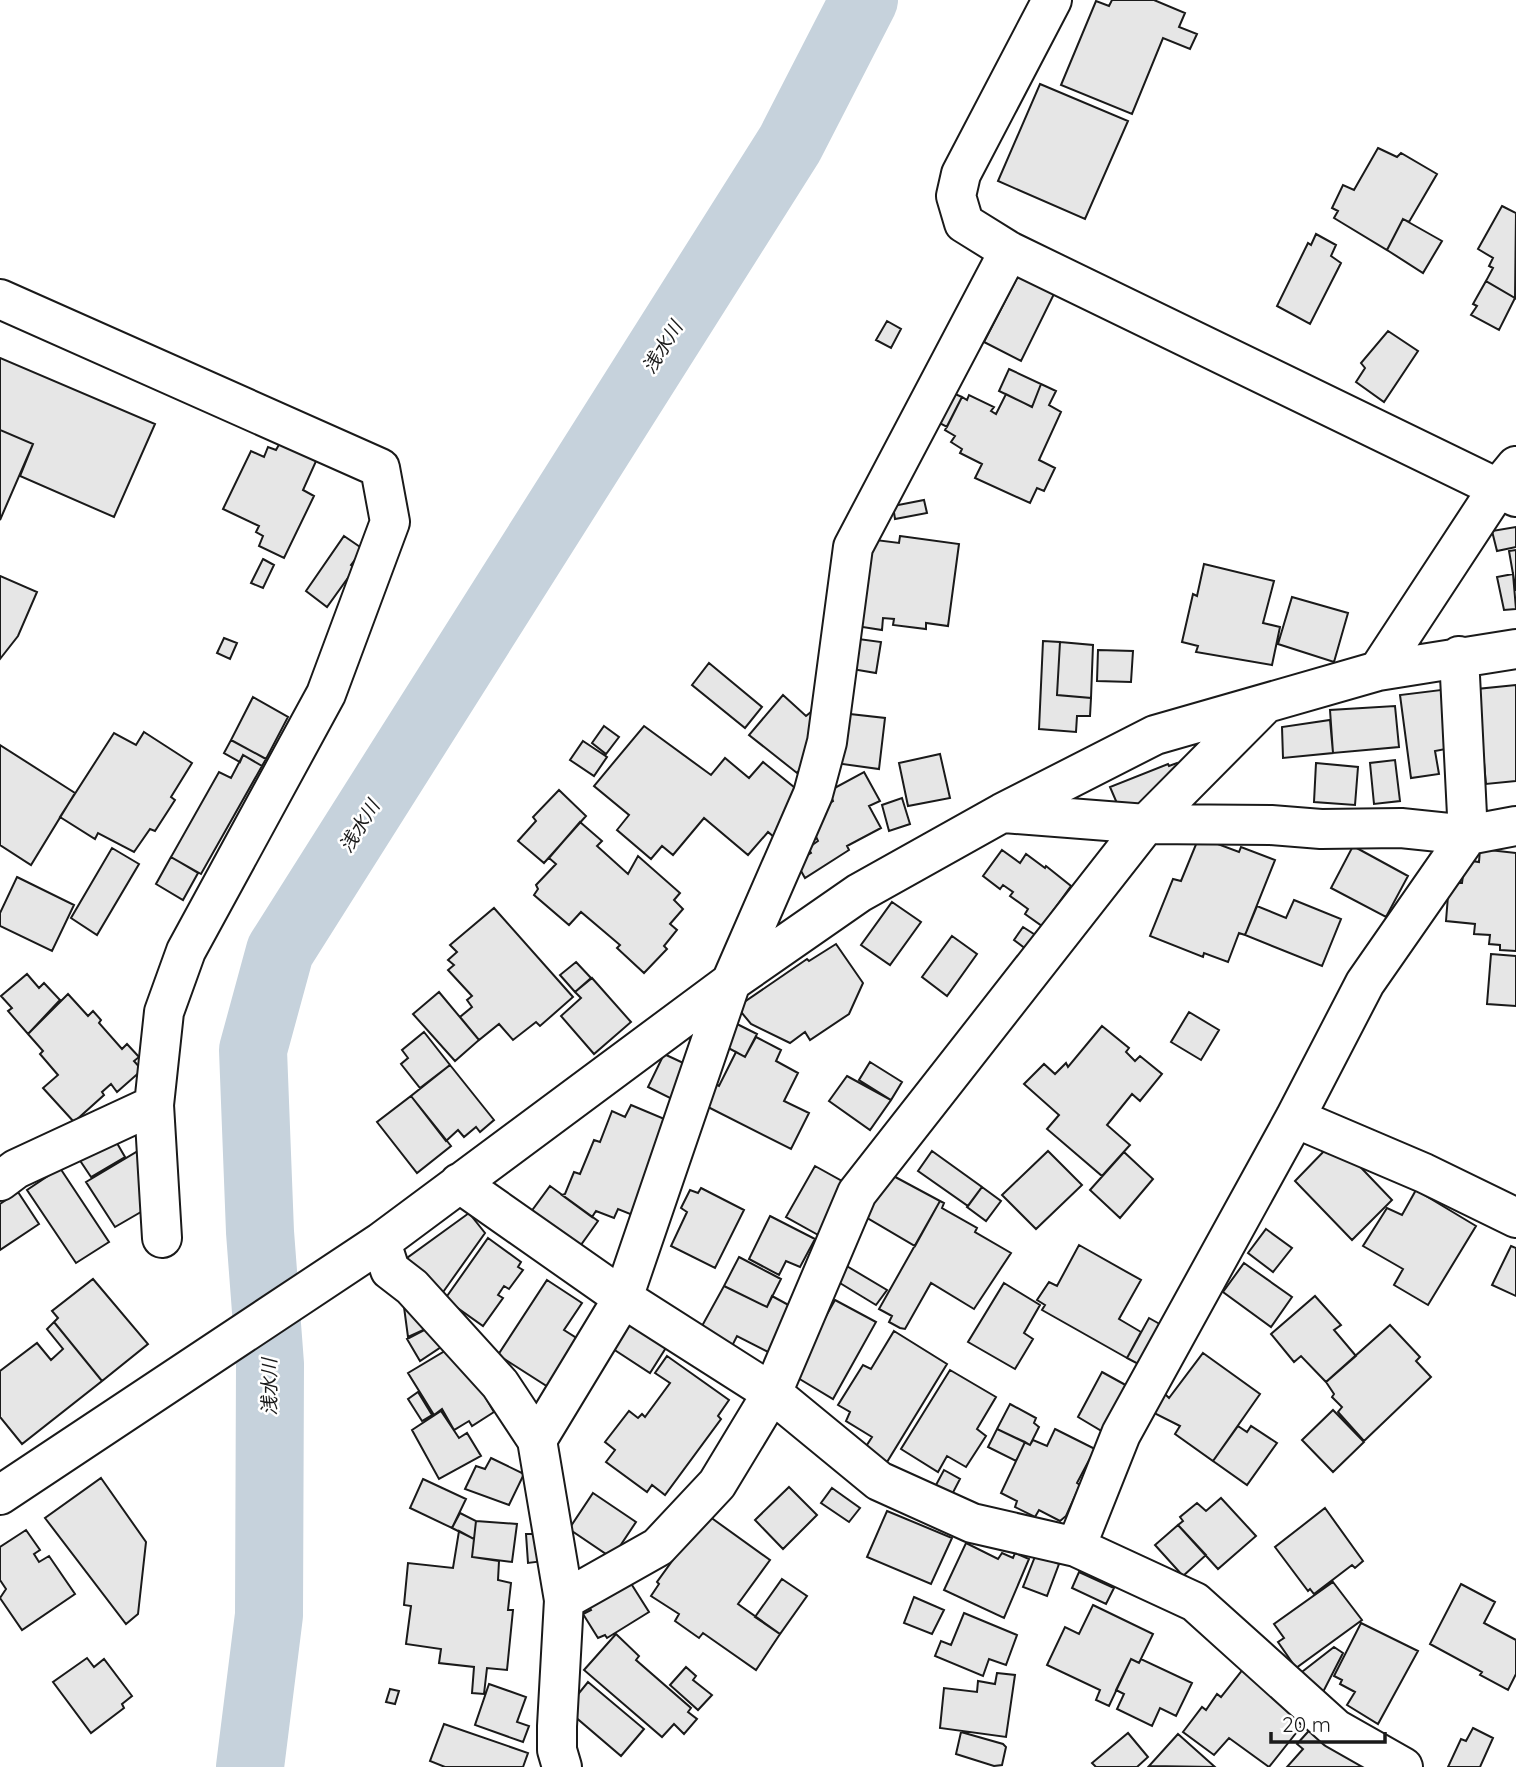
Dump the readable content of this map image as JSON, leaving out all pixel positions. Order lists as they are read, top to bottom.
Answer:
{
  "water": ["浅水川"],
  "scale_bar": "20 m"
}
